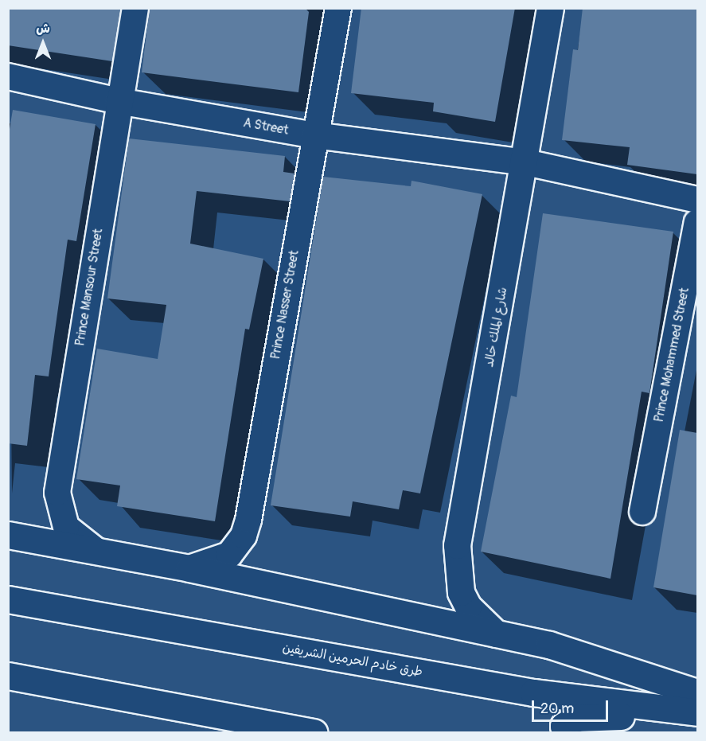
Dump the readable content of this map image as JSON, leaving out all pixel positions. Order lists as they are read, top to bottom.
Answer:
{
  "streets": {
    "main road": ["شارع الملك خالد", "طرق خادم الحرمين الشريفين"],
    "street": [
      "A Street",
      "Prince Mansour Street",
      "Prince Nasser Street",
      "Prince Mohammed Street"
    ]
  },
  "crossings": [
    ["A Street", "Prince Mansour Street"],
    ["A Street", "Prince Nasser Street"],
    ["A Street", "شارع الملك خالد"]
  ],
  "scale_bar": "20 m",
  "north": "top"
}
